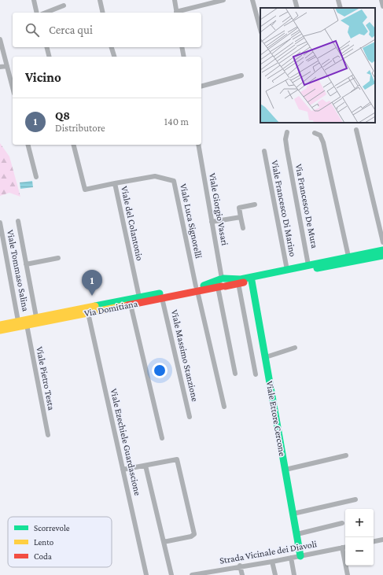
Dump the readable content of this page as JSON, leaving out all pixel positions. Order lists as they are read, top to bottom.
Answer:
{
  "streets": {
    "main road": ["Via Domitiana", "Viale Ettore Cercone"],
    "street": [
      "Via Francesco De Mura",
      "Viale Francesco Di Marino",
      "Viale Giorgio Vasari",
      "Viale Luca Signorelli",
      "Viale del Colantonio",
      "Viale Tommaso Salina",
      "Viale Massimo Stanzione",
      "Viale Pietro Testa",
      "Viale Ezechiele Guardascione",
      "Strada Vicinale dei Diavoli"
    ]
  },
  "crossings": [
    ["Via Francesco De Mura", "Via Domitiana"],
    ["Viale Francesco Di Marino", "Via Domitiana"],
    ["Viale Giorgio Vasari", "Via Domitiana"],
    ["Viale Luca Signorelli", "Viale del Colantonio"],
    ["Viale Luca Signorelli", "Via Domitiana"],
    ["Viale del Colantonio", "Via Domitiana"],
    ["Viale Tommaso Salina", "Via Domitiana"],
    ["Via Domitiana", "Viale Massimo Stanzione"],
    ["Via Domitiana", "Viale Pietro Testa"],
    ["Via Domitiana", "Viale Ettore Cercone"],
    ["Via Domitiana", "Viale Ezechiele Guardascione"],
    ["Viale Ettore Cercone", "Strada Vicinale dei Diavoli"]
  ],
  "legend": ["Scorrevole", "Lento", "Coda"],
  "page": {
    "search": "Cerca qui",
    "heading": "Vicino",
    "list": [
      {
        "mark": "1",
        "name": "Q8",
        "note": "Distributore",
        "value": "140 m"
      }
    ],
    "pins": "1",
    "map_buttons": ["+", "−"]
  }
}
